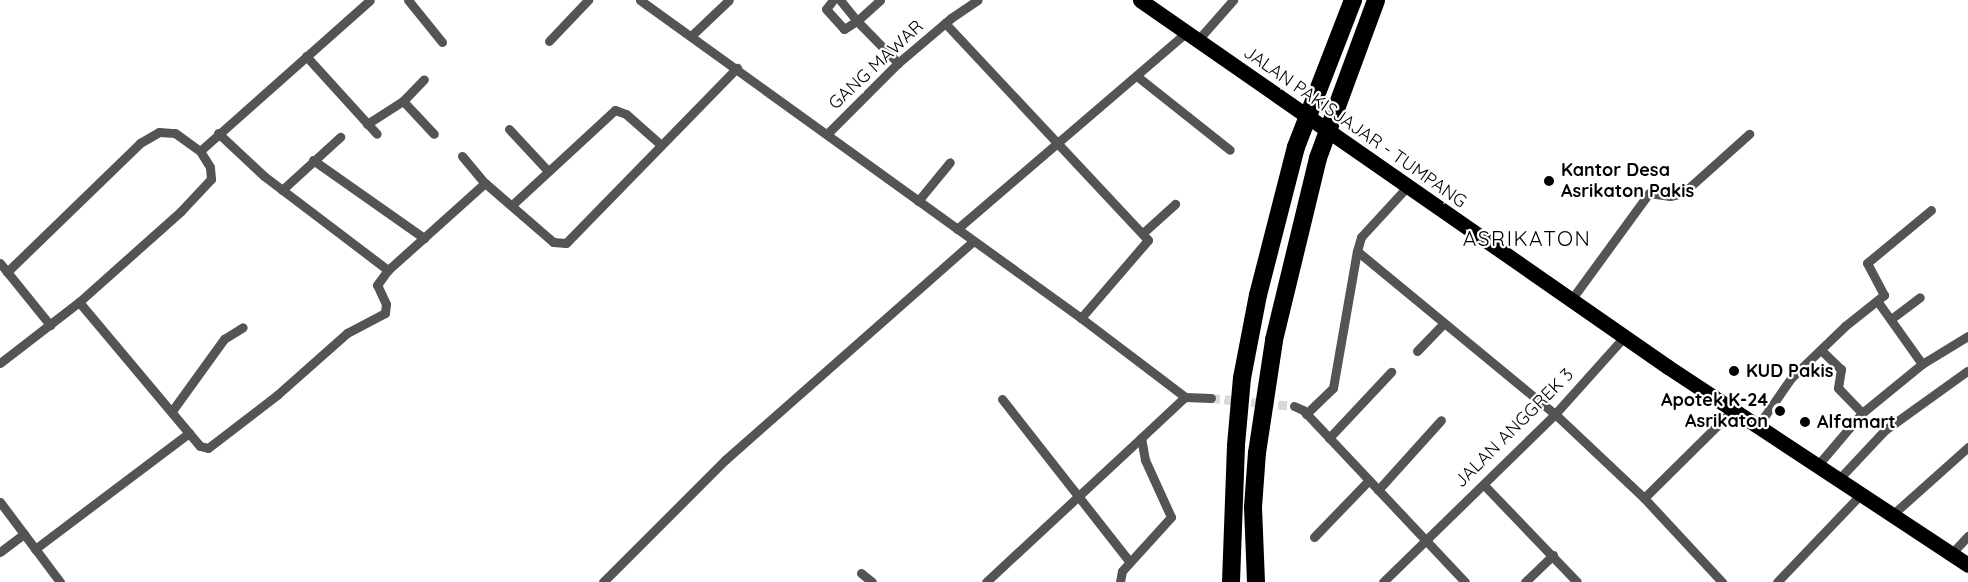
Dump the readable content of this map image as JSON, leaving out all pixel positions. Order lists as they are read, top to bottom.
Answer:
{
  "streets": {
    "main road": ["JALAN PAKISJAJAR - TUMPANG"],
    "street": ["GANG MAWAR", "JALAN ANGGREK 3"]
  },
  "crossings": [
    ["JALAN PAKISJAJAR - TUMPANG", "JALAN ANGGREK 3"]
  ],
  "districts": ["ASRIKATON"],
  "places": [
    "Kantor Desa Asrikaton Pakis",
    "KUD Pakis",
    "Apotek K-24 Asrikaton",
    "Alfamart"
  ]
}
